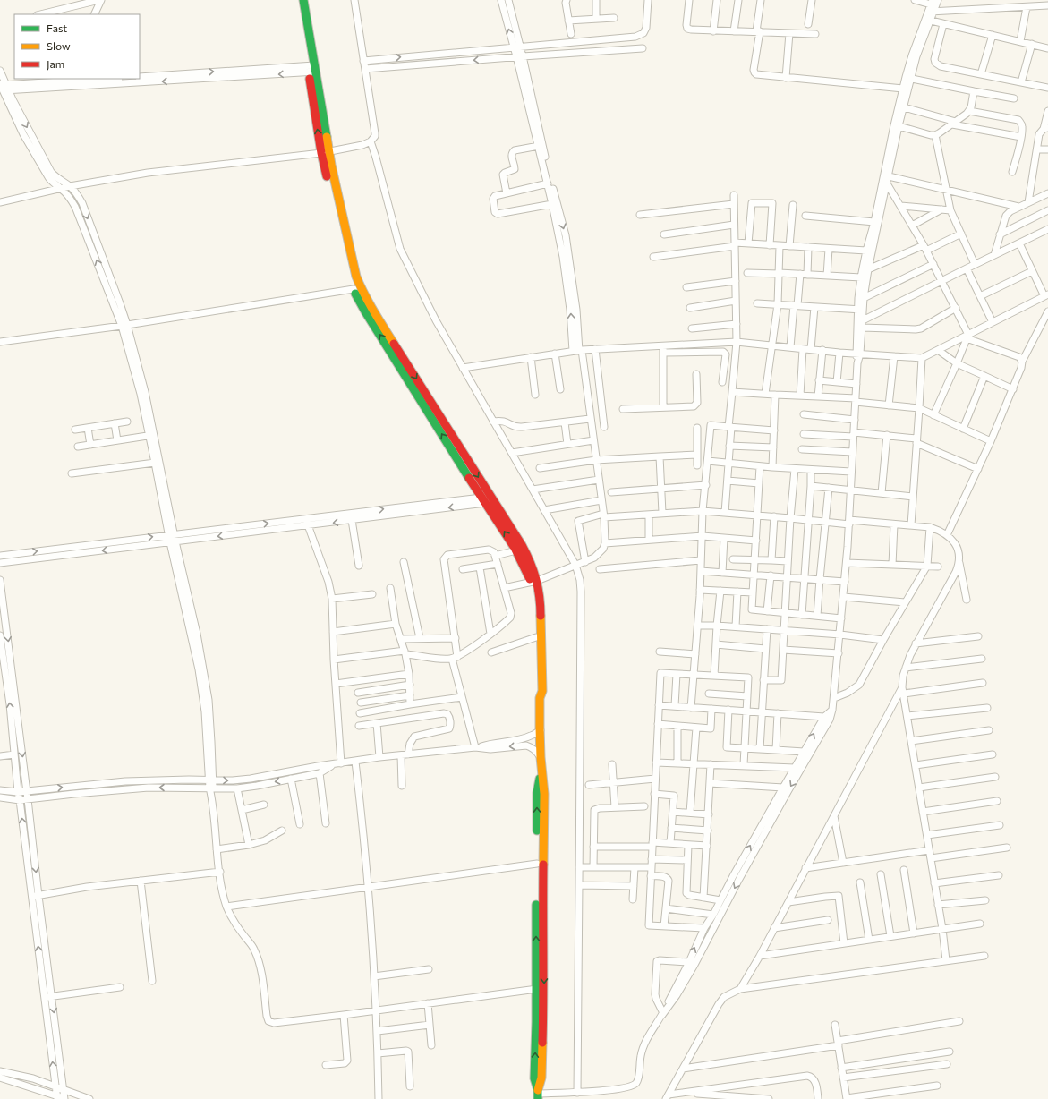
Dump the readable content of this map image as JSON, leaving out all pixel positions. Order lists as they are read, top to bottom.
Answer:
{
  "legend": ["Fast", "Slow", "Jam"]
}
